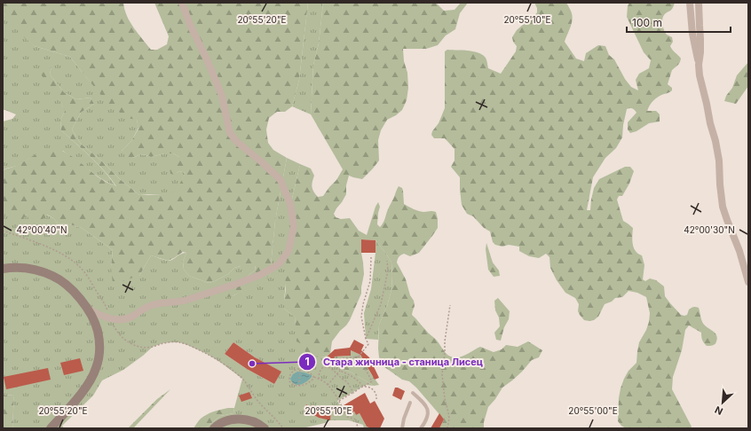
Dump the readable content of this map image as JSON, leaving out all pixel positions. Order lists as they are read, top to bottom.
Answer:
{
  "places": ["Стара жичница - станица Лисец"],
  "scale_bar": "100 m",
  "north": "bottom left",
  "coordinates": [
    "20°55'20\"E",
    "20°55'10\"E",
    "42°00'30\"N",
    "42°00'40\"N",
    "20°55'00\"E"
  ]
}
